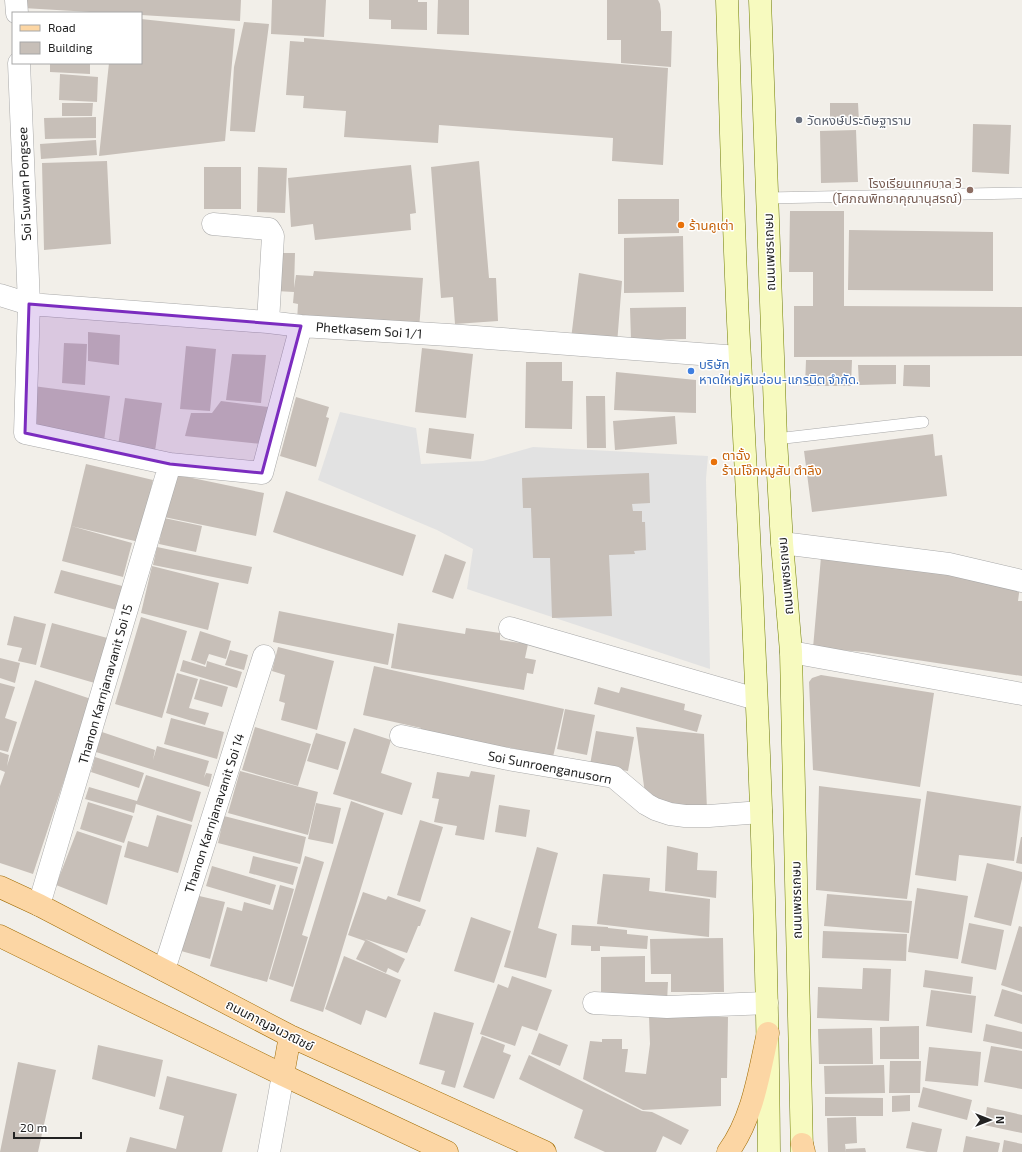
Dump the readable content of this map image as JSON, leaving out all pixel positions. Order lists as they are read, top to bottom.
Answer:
{
  "streets": {
    "main road": ["ถนนเพชรเกษม", "ถนนกาญจนวณิชย์"],
    "street": [
      "Soi Suwan Pongsee",
      "Phetkasem Soi 1/1",
      "Thanon Karnjanavanit Soi 15",
      "Soi Sunroenganusorn",
      "Thanon Karnjanavanit Soi 14"
    ]
  },
  "crossings": [
    ["Soi Suwan Pongsee", "Phetkasem Soi 1/1"],
    ["Soi Suwan Pongsee", "Thanon Karnjanavanit Soi 15"],
    ["Thanon Karnjanavanit Soi 15", "ถนนกาญจนวณิชย์"],
    ["Thanon Karnjanavanit Soi 14", "ถนนกาญจนวณิชย์"]
  ],
  "places": [
    "วัดหงษ์ประดิษฐาราม",
    "โรงเรียนเทศบาล 3 (โศภณพิทยาคุณานุสรณ์)",
    "ร้านคูเต่า",
    "บริษัท หาดใหญ่หินอ่อน-แกรนิต จำกัด.",
    "ตาฉั้ง ร้านโจ๊กหมูสับ ตำลึง"
  ],
  "legend": ["Road", "Building"],
  "scale_bar": "20 m",
  "north": "right"
}
